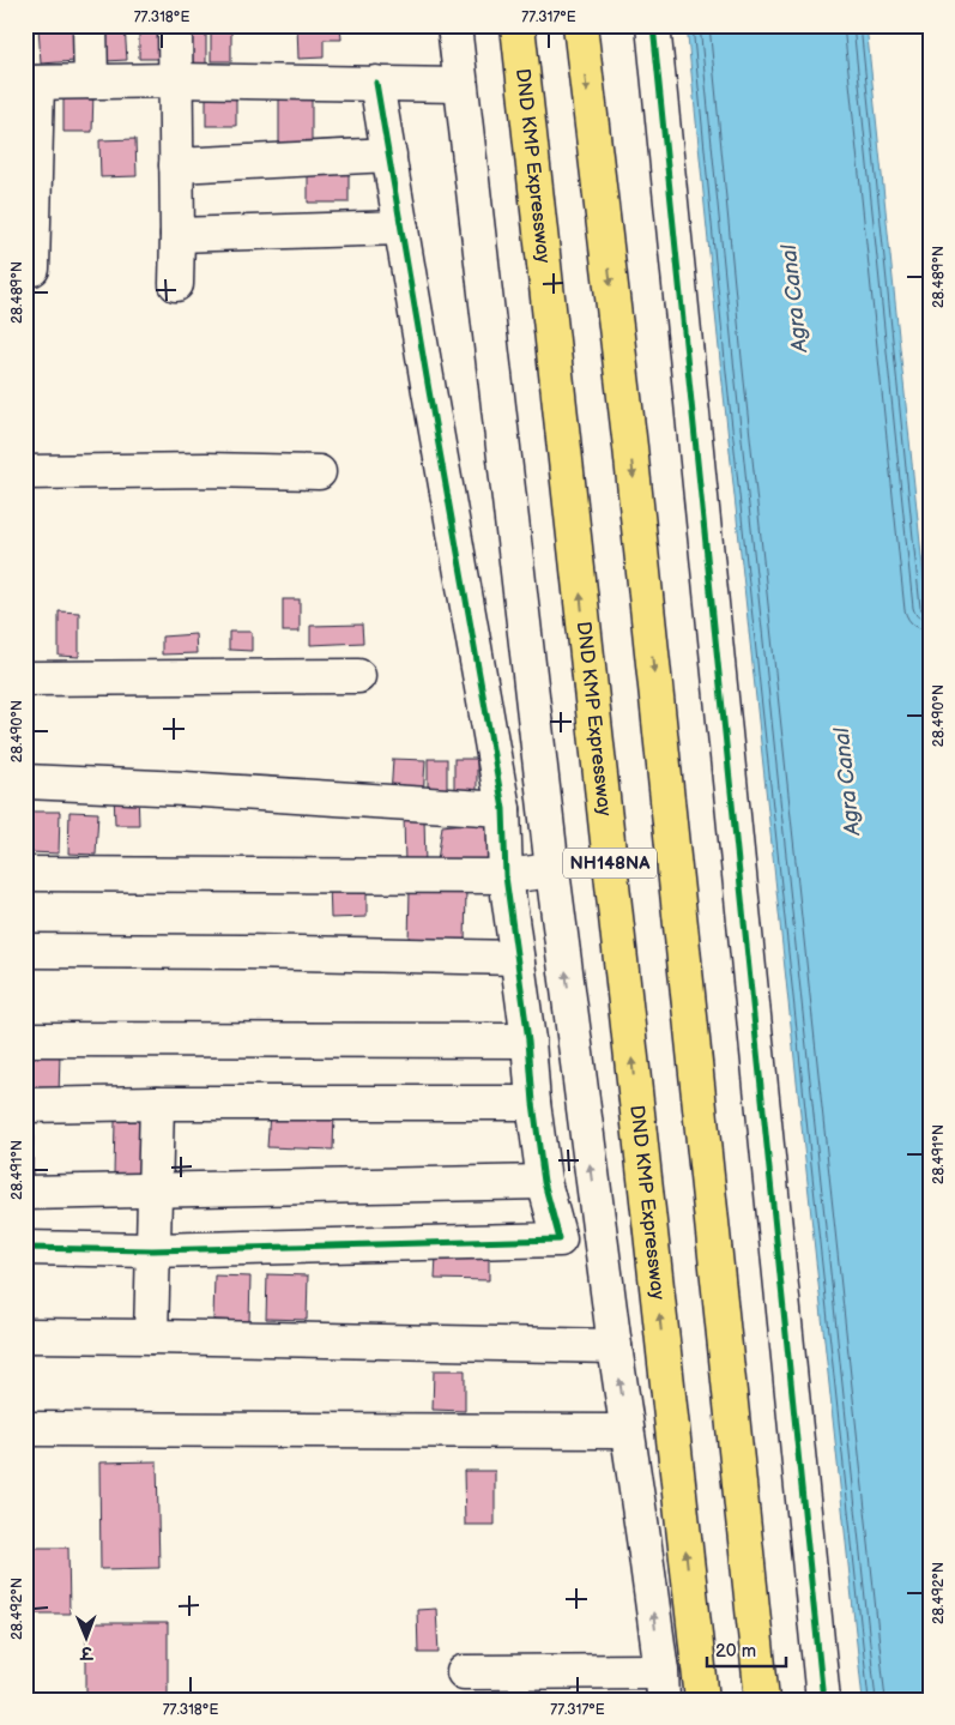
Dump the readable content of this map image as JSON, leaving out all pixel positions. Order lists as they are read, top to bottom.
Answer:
{
  "streets": {
    "highway": ["DND KMP Expressway", "NH148NA"]
  },
  "water": ["Agra Canal"],
  "scale_bar": "20 m",
  "north": "bottom",
  "coordinates": [
    "77.318°E",
    "77.317°E",
    "28.489°N",
    "28.490°N",
    "28.491°N",
    "28.492°N"
  ]
}
